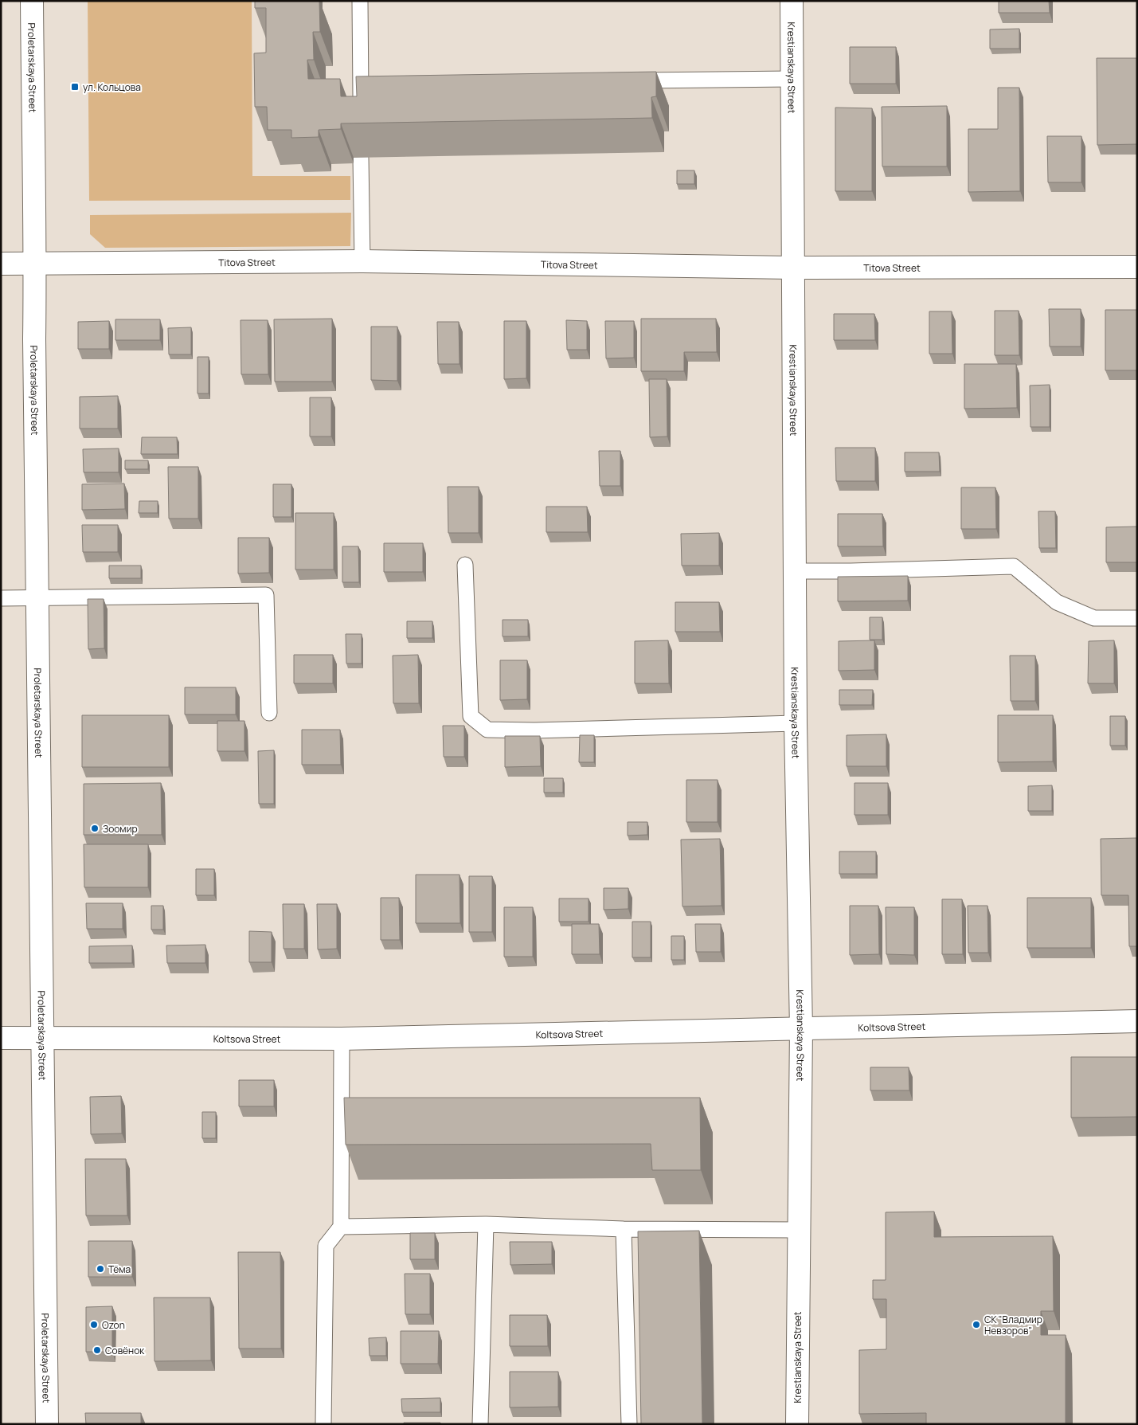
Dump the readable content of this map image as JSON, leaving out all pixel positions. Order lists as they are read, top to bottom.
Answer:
{
  "streets": {
    "street": [
      "Proletarskaya Street",
      "Krestianskaya Street",
      "Titova Street",
      "Koltsova Street"
    ]
  },
  "crossings": [
    ["Proletarskaya Street", "Titova Street"],
    ["Proletarskaya Street", "Koltsova Street"],
    ["Krestianskaya Street", "Titova Street"],
    ["Krestianskaya Street", "Koltsova Street"]
  ],
  "places": {
    "transit": ["ул. Кольцова"],
    "other": [
      "Зоомир",
      "Тёма",
      "Ozon",
      "СК \"Владмир Невзоров\"",
      "Совёнок"
    ]
  }
}
